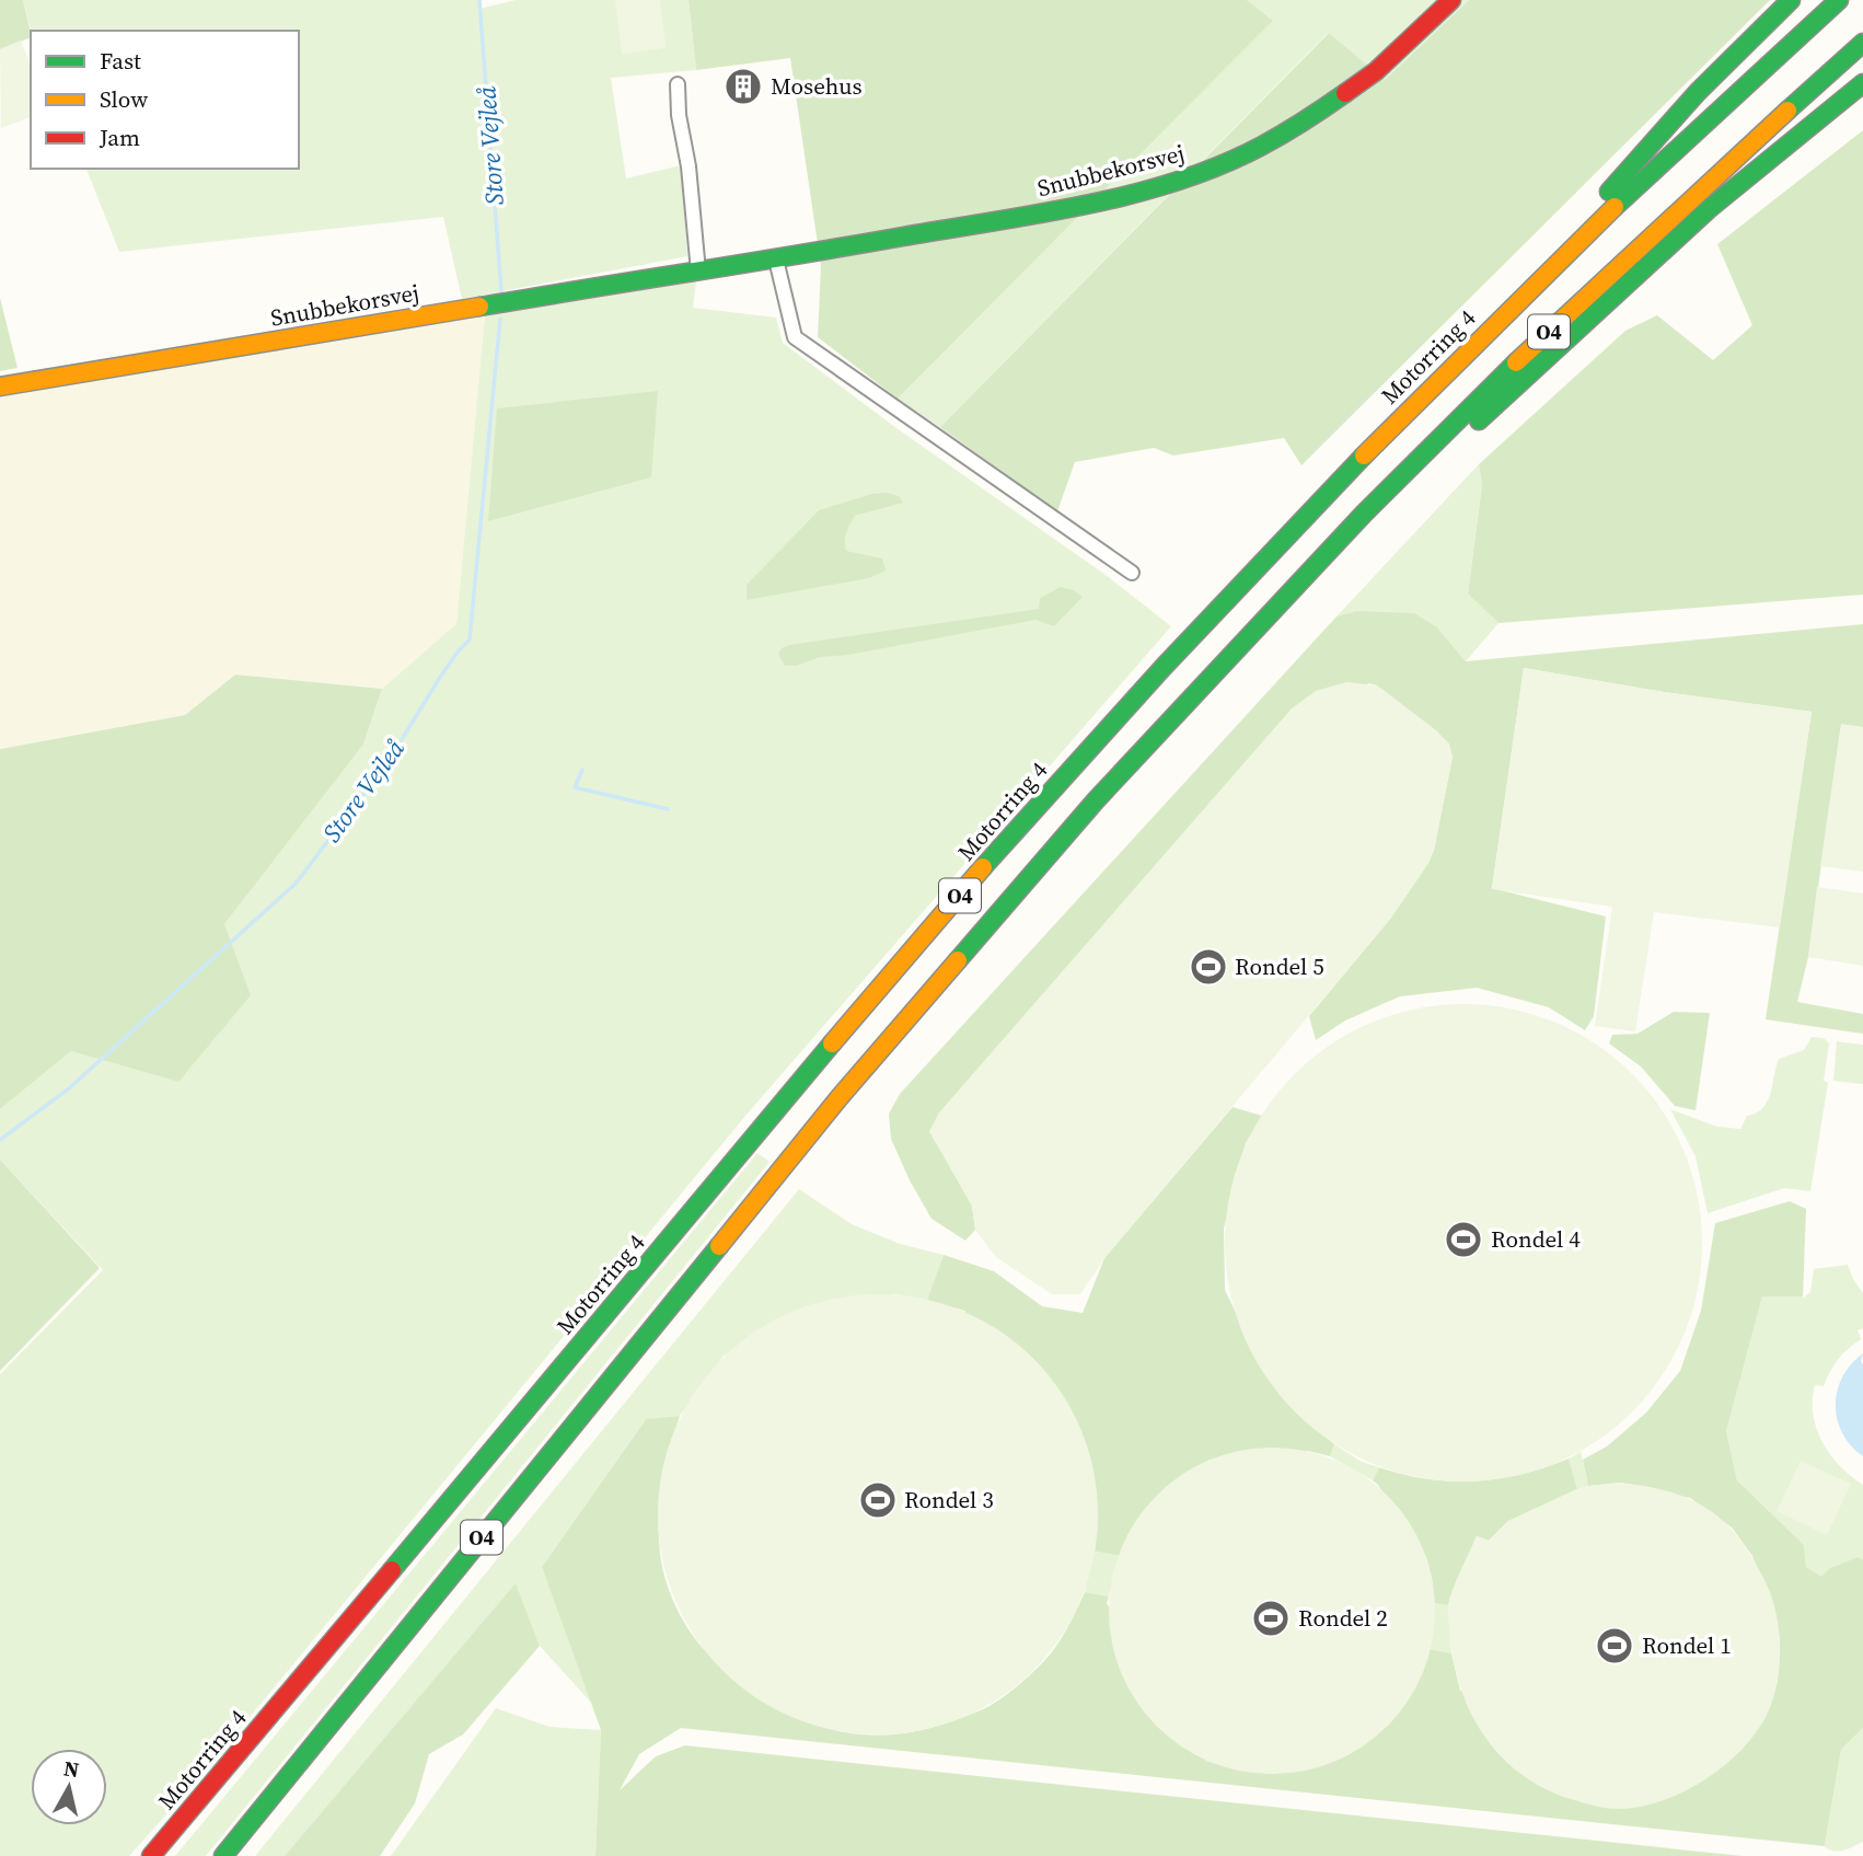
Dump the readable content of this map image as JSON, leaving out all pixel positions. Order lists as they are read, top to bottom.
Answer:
{
  "streets": {
    "main road": ["Snubbekorsvej", "O4", "Motorring 4"]
  },
  "crossings": [
    ["O4", "Motorring 4"]
  ],
  "water": ["Store Vejleå"],
  "places": {
    "building": ["Mosehus"],
    "sports": [
      "Rondel 5",
      "Rondel 4",
      "Rondel 3",
      "Rondel 2",
      "Rondel 1"
    ]
  },
  "legend": ["Fast", "Slow", "Jam"],
  "north": "top"
}
